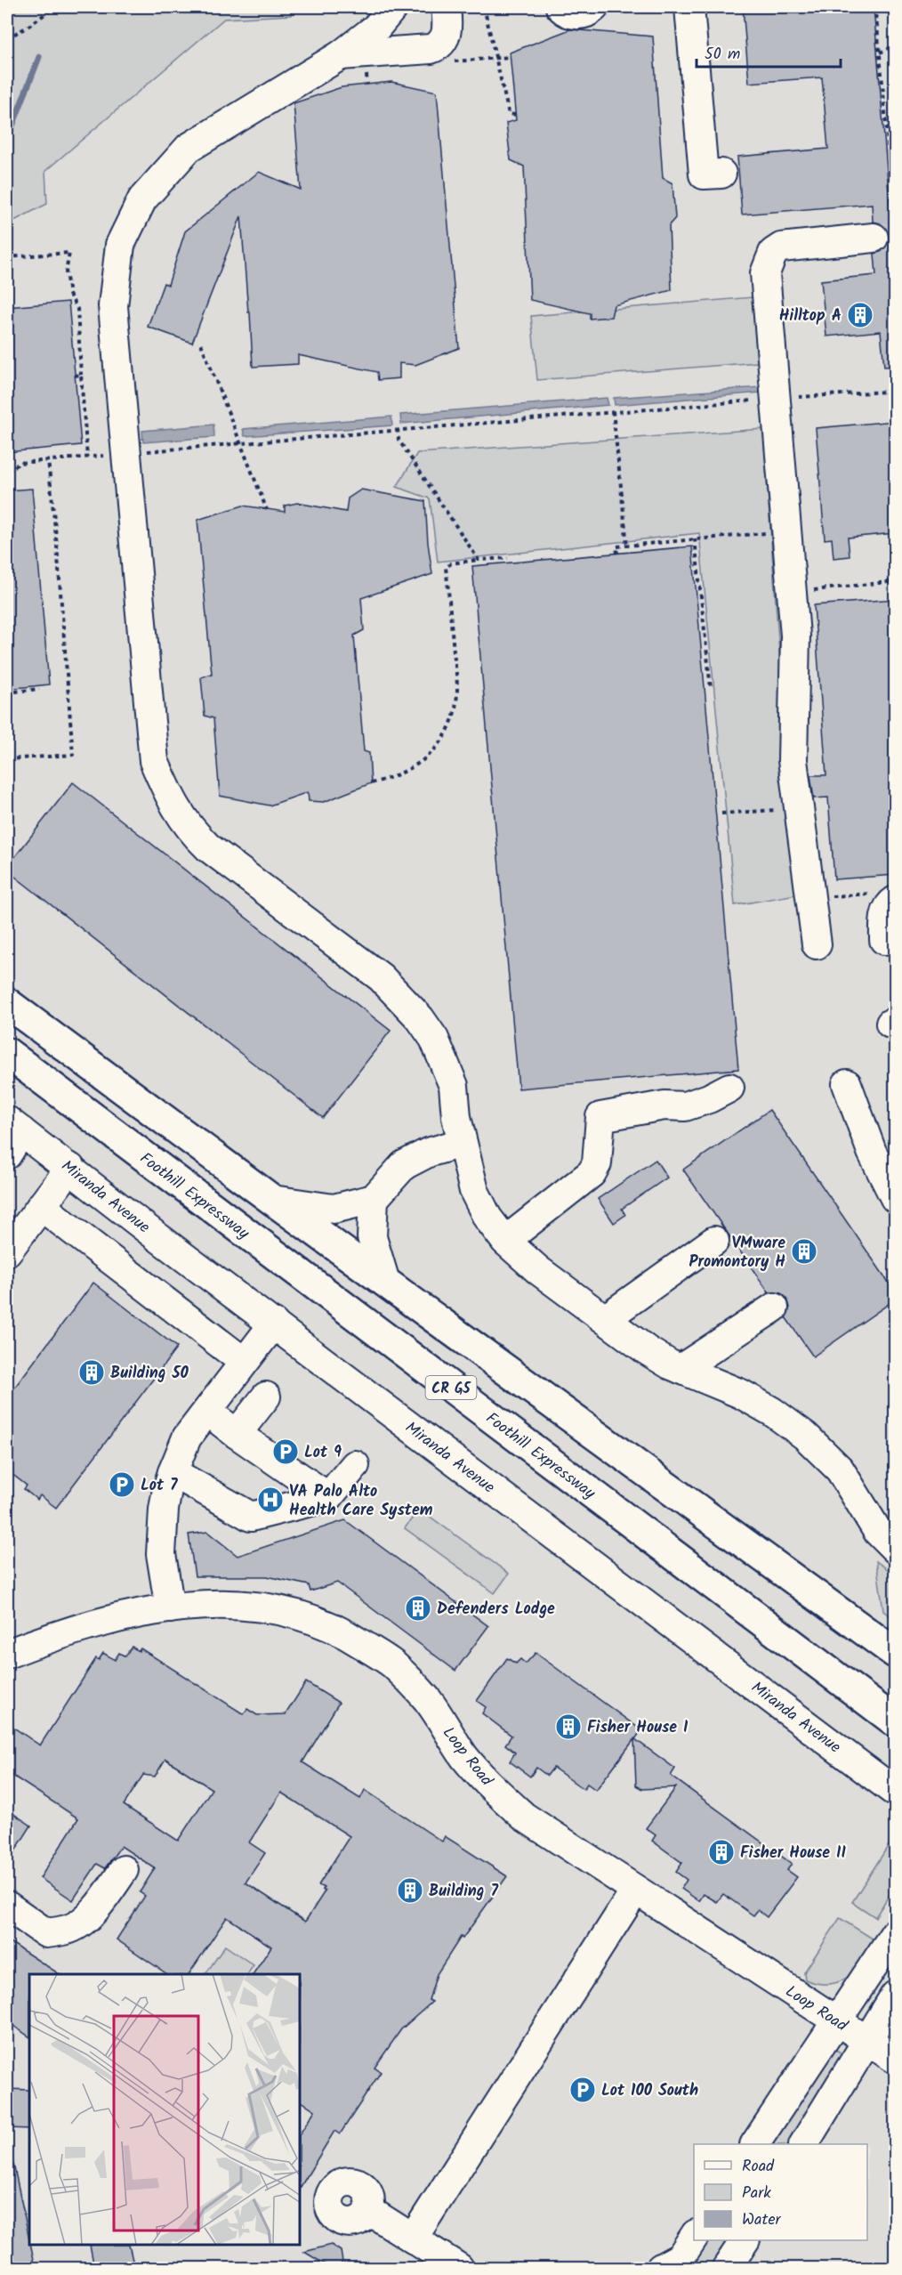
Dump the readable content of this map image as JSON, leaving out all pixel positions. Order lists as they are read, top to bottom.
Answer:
{
  "streets": {
    "highway": ["Foothill Expressway", "CR G5"],
    "street": ["Miranda Avenue", "Loop Road"]
  },
  "places": {
    "building": [
      "Hilltop A",
      "VMware Promontory H",
      "Building 50",
      "Defenders Lodge",
      "Fisher House I",
      "Fisher House II",
      "Building 7"
    ],
    "parking": ["Lot 9", "Lot 7", "Lot 100 South"],
    "hospital": ["VA Palo Alto Health Care System"]
  },
  "legend": ["Road", "Park", "Water"],
  "scale_bar": "50 m"
}
